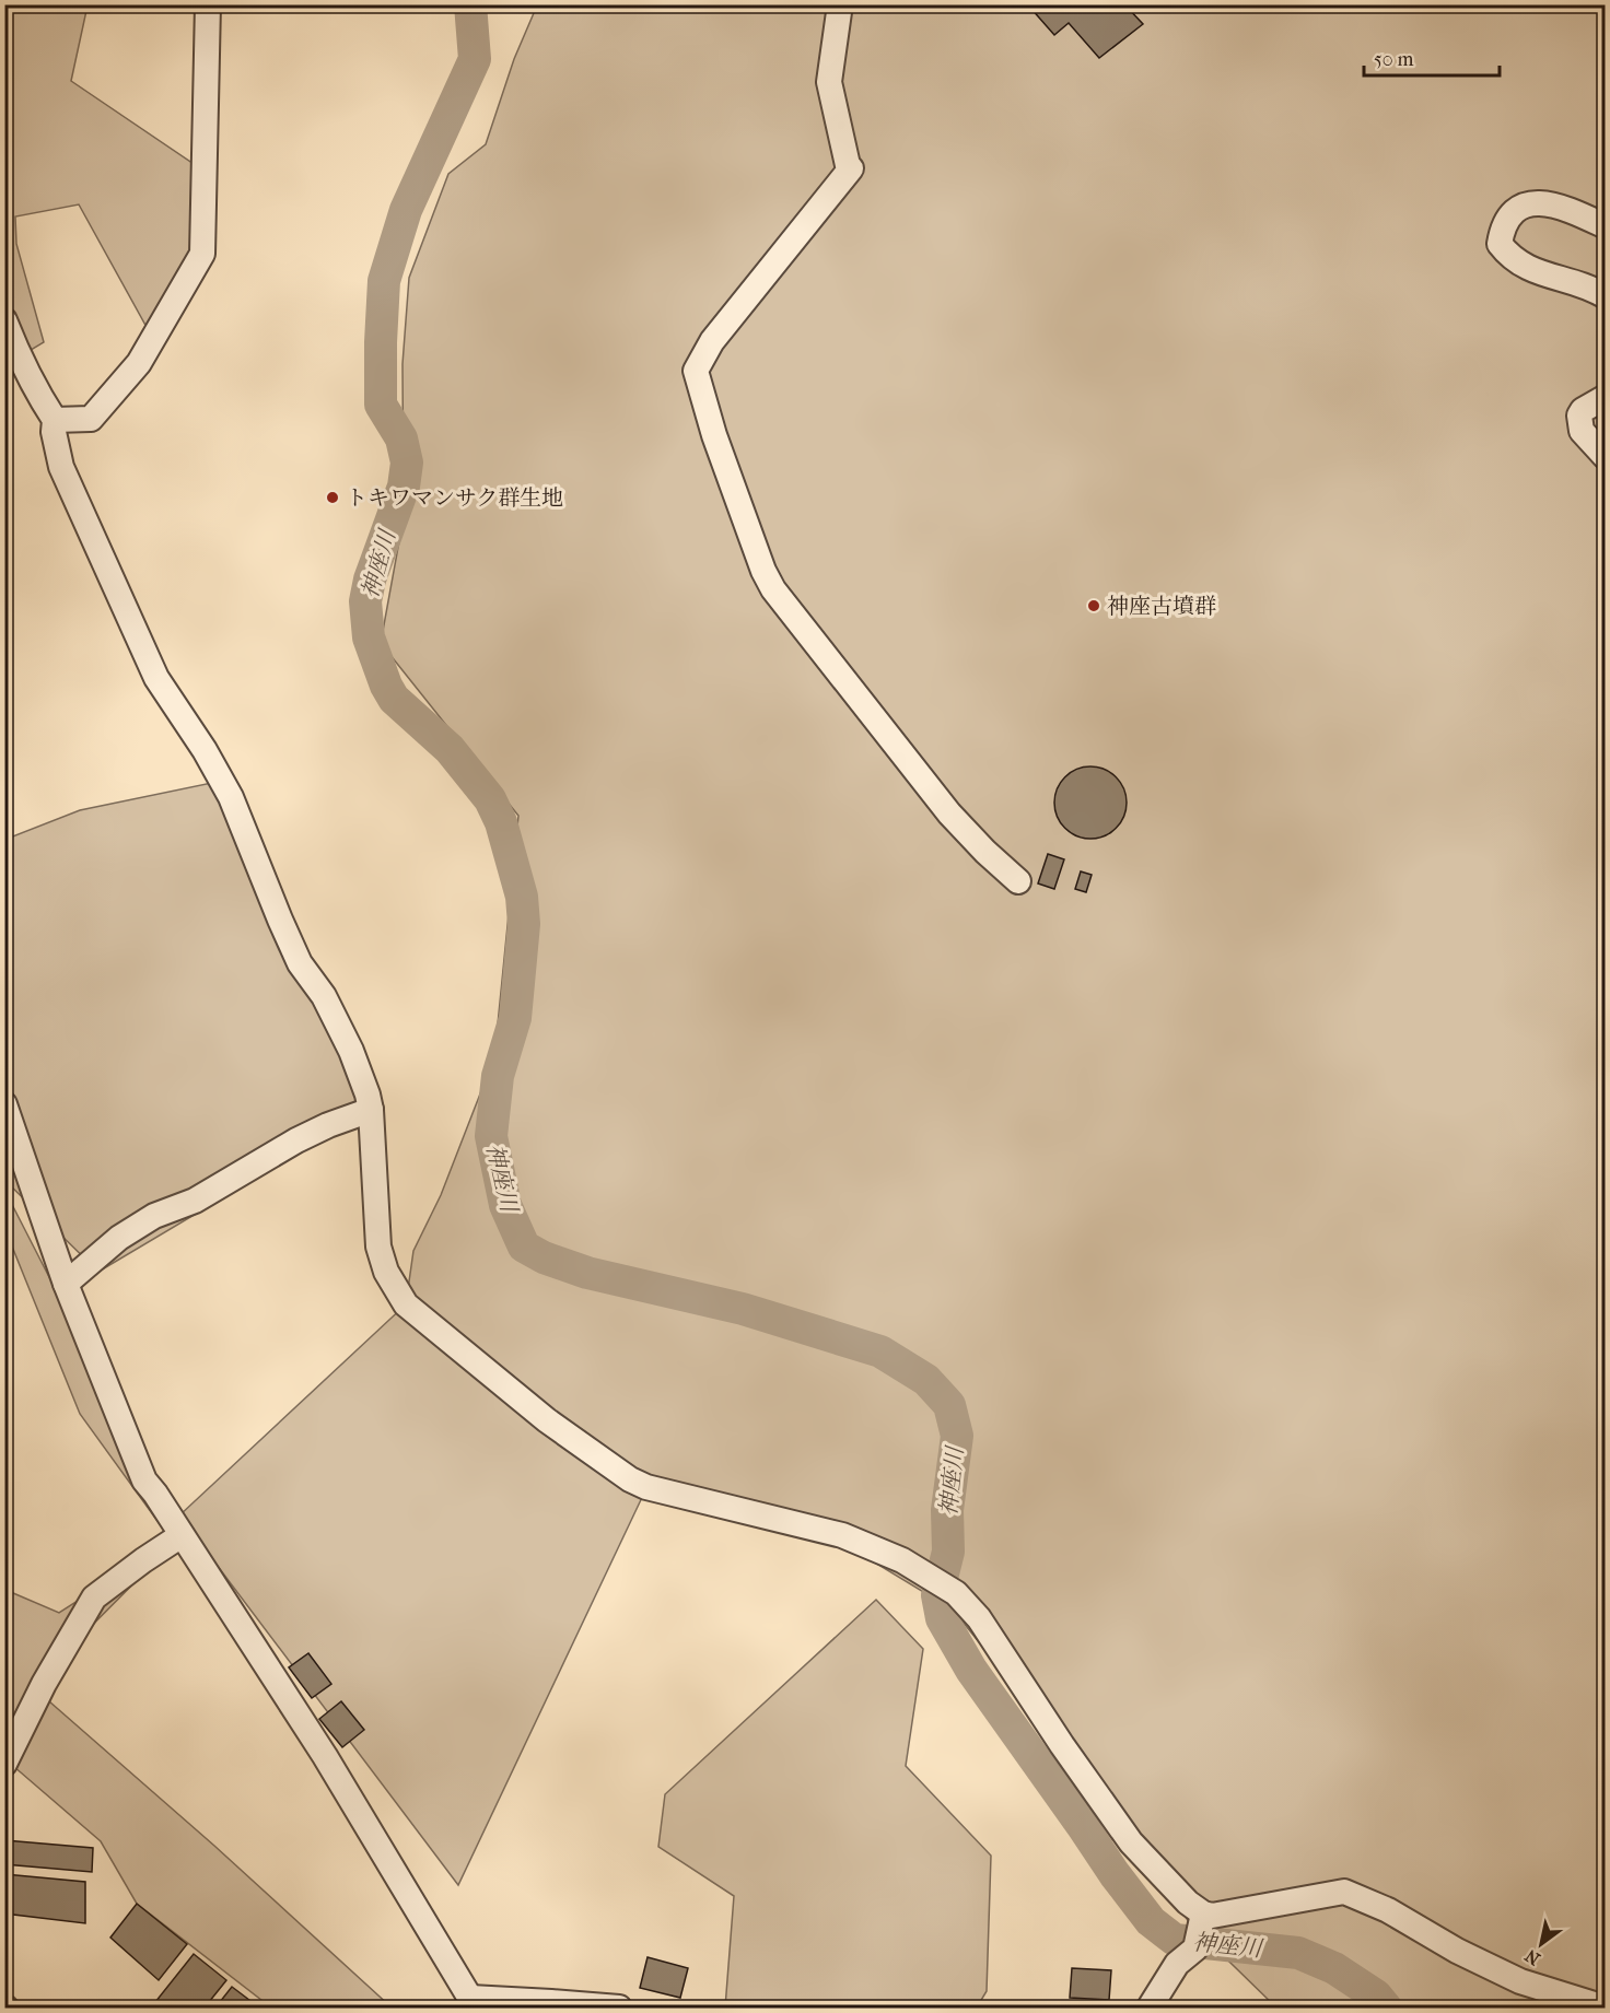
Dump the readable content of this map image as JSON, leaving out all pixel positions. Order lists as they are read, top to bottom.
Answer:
{
  "water": ["神座川"],
  "places": ["トキワマンサク群生地", "神座古墳群"],
  "scale_bar": "50 m",
  "north": "bottom left"
}
